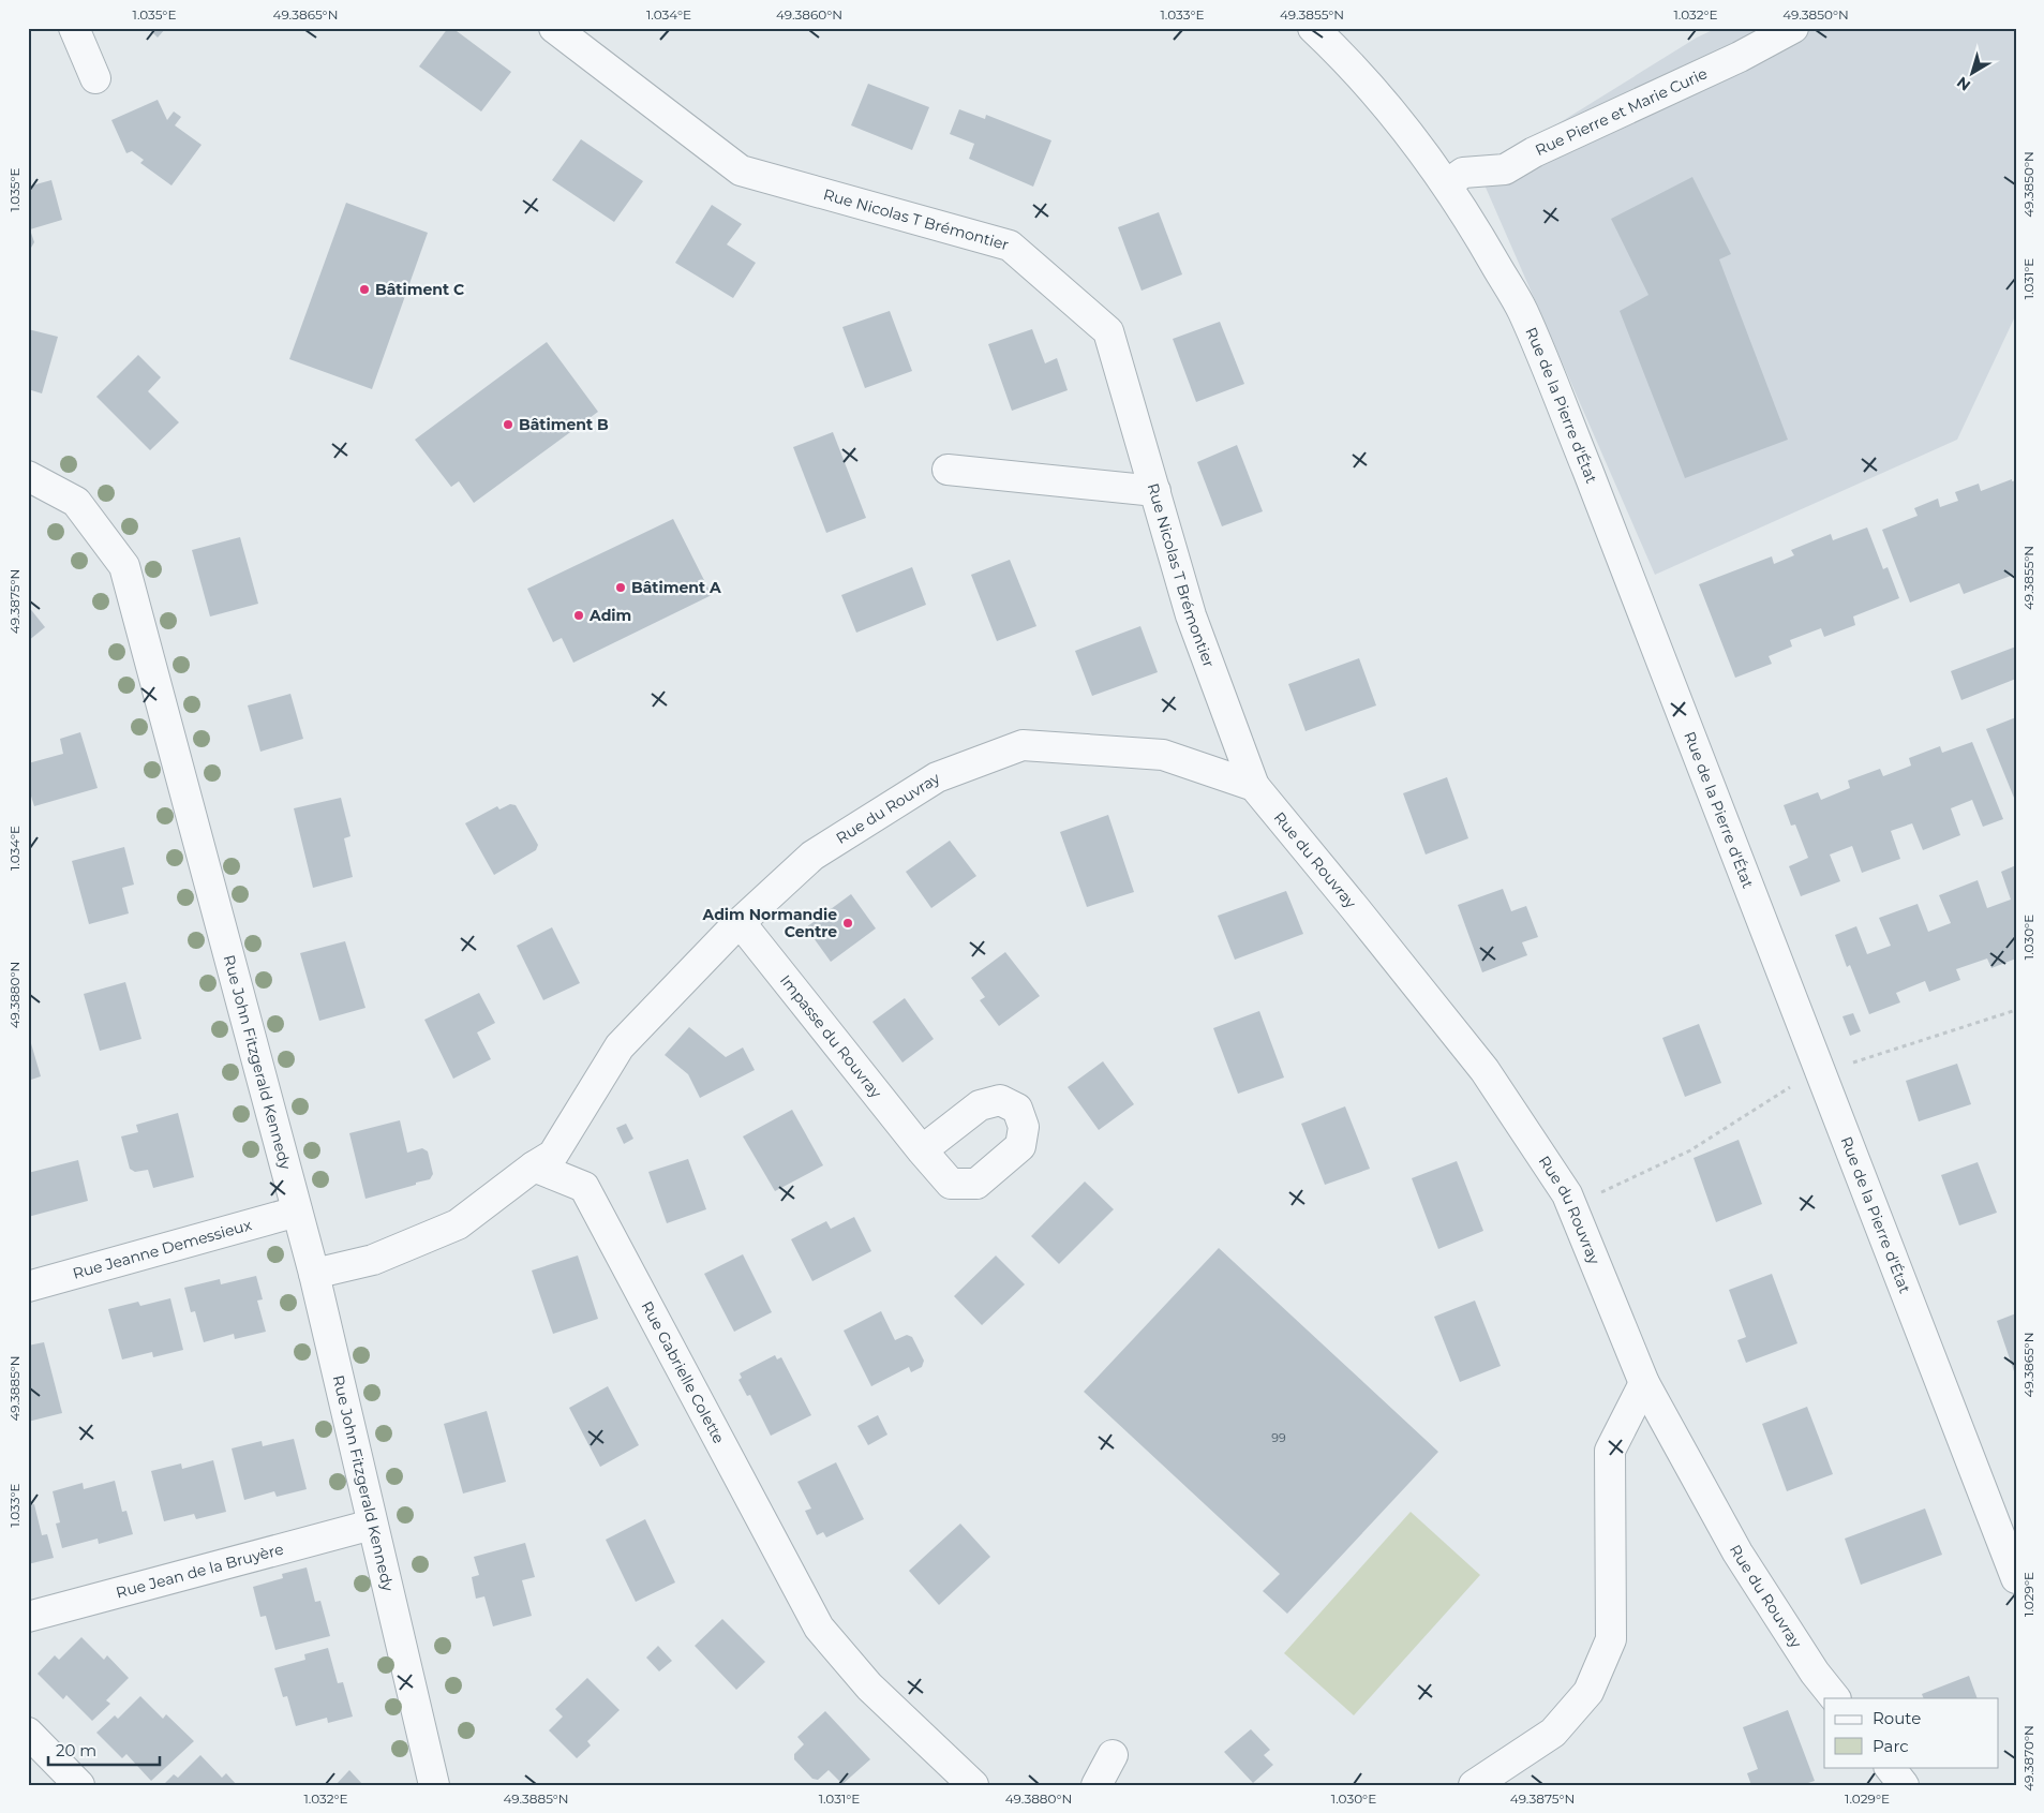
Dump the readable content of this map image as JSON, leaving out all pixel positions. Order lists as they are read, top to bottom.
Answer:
{
  "streets": {
    "street": [
      "Rue Pierre et Marie Curie",
      "Rue Nicolas T Brémontier",
      "Rue de la Pierre d'État",
      "Rue du Rouvray",
      "Impasse du Rouvray",
      "Rue John Fitzgerald Kennedy",
      "Rue Jeanne Demessieux",
      "Rue Gabrielle Colette",
      "Rue Jean de la Bruyère"
    ]
  },
  "crossings": [
    ["Rue Pierre et Marie Curie", "Rue de la Pierre d'État"],
    ["Rue Nicolas T Brémontier", "Rue du Rouvray"],
    ["Rue du Rouvray", "Impasse du Rouvray"],
    ["Rue du Rouvray", "Rue Gabrielle Colette"],
    ["Rue John Fitzgerald Kennedy", "Rue Jeanne Demessieux"],
    ["Rue John Fitzgerald Kennedy", "Rue Jean de la Bruyère"]
  ],
  "places": [
    "Bâtiment C",
    "Bâtiment B",
    "Bâtiment A",
    "Adim",
    "Adim Normandie Centre"
  ],
  "house_numbers": ["99"],
  "legend": ["Route", "Parc"],
  "scale_bar": "20 m",
  "north": "bottom left",
  "coordinates": [
    "1.035°E",
    "49.3865°N",
    "1.034°E",
    "49.3860°N",
    "1.033°E",
    "49.3855°N",
    "1.032°E",
    "49.3850°N",
    "1.031°E",
    "49.3875°N",
    "1.030°E",
    "49.3880°N",
    "49.3885°N",
    "1.029°E",
    "49.3870°N"
  ]
}
